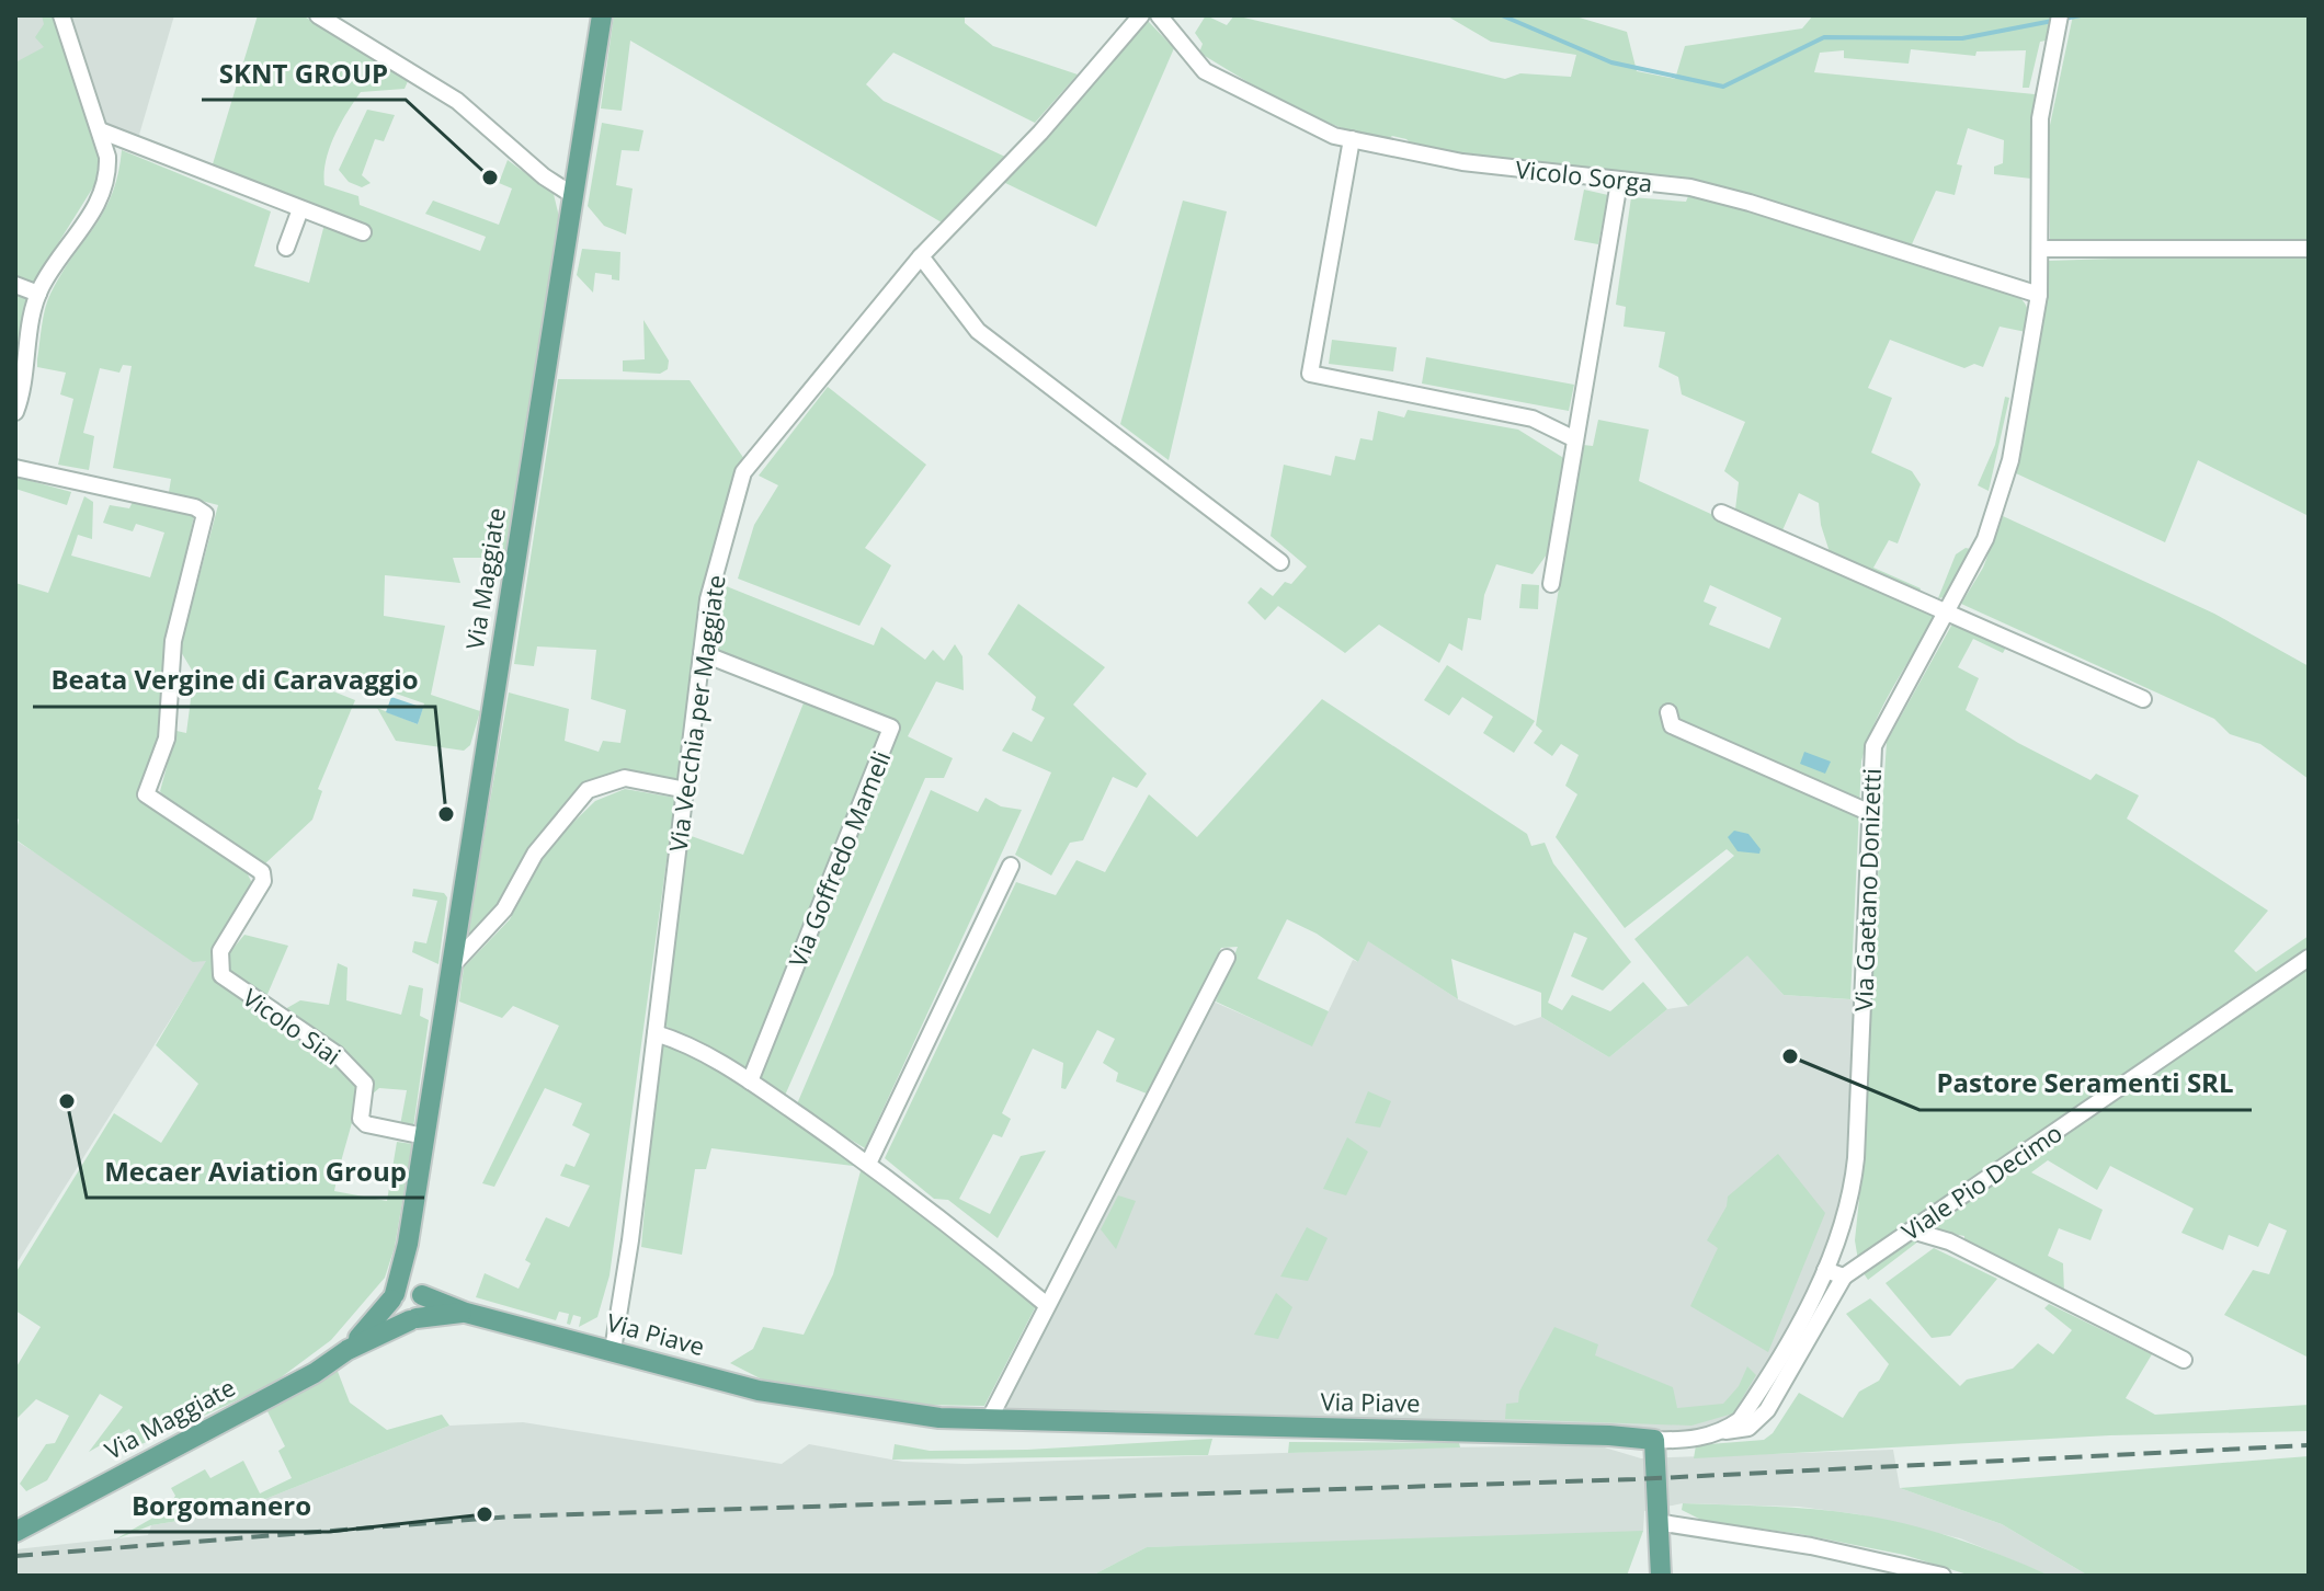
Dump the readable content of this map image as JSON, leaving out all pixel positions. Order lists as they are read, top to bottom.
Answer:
{
  "streets": {
    "main road": ["Via Maggiate", "Via Piave"],
    "street": [
      "Vicolo Sorga",
      "Via Vecchia per Maggiate",
      "Via Goffredo Mameli",
      "Via Gaetano Donizetti",
      "Vicolo Siai",
      "Viale Pio Decimo"
    ]
  },
  "crossings": [
    ["Vicolo Sorga", "Via Gaetano Donizetti"],
    ["Via Maggiate", "Vicolo Siai"],
    ["Via Maggiate", "Via Piave"],
    ["Via Vecchia per Maggiate", "Via Goffredo Mameli"],
    ["Via Vecchia per Maggiate", "Via Piave"]
  ],
  "places": [
    "SKNT GROUP",
    "Beata Vergine di Caravaggio",
    "Pastore Seramenti SRL",
    "Mecaer Aviation Group",
    "Borgomanero"
  ]
}
